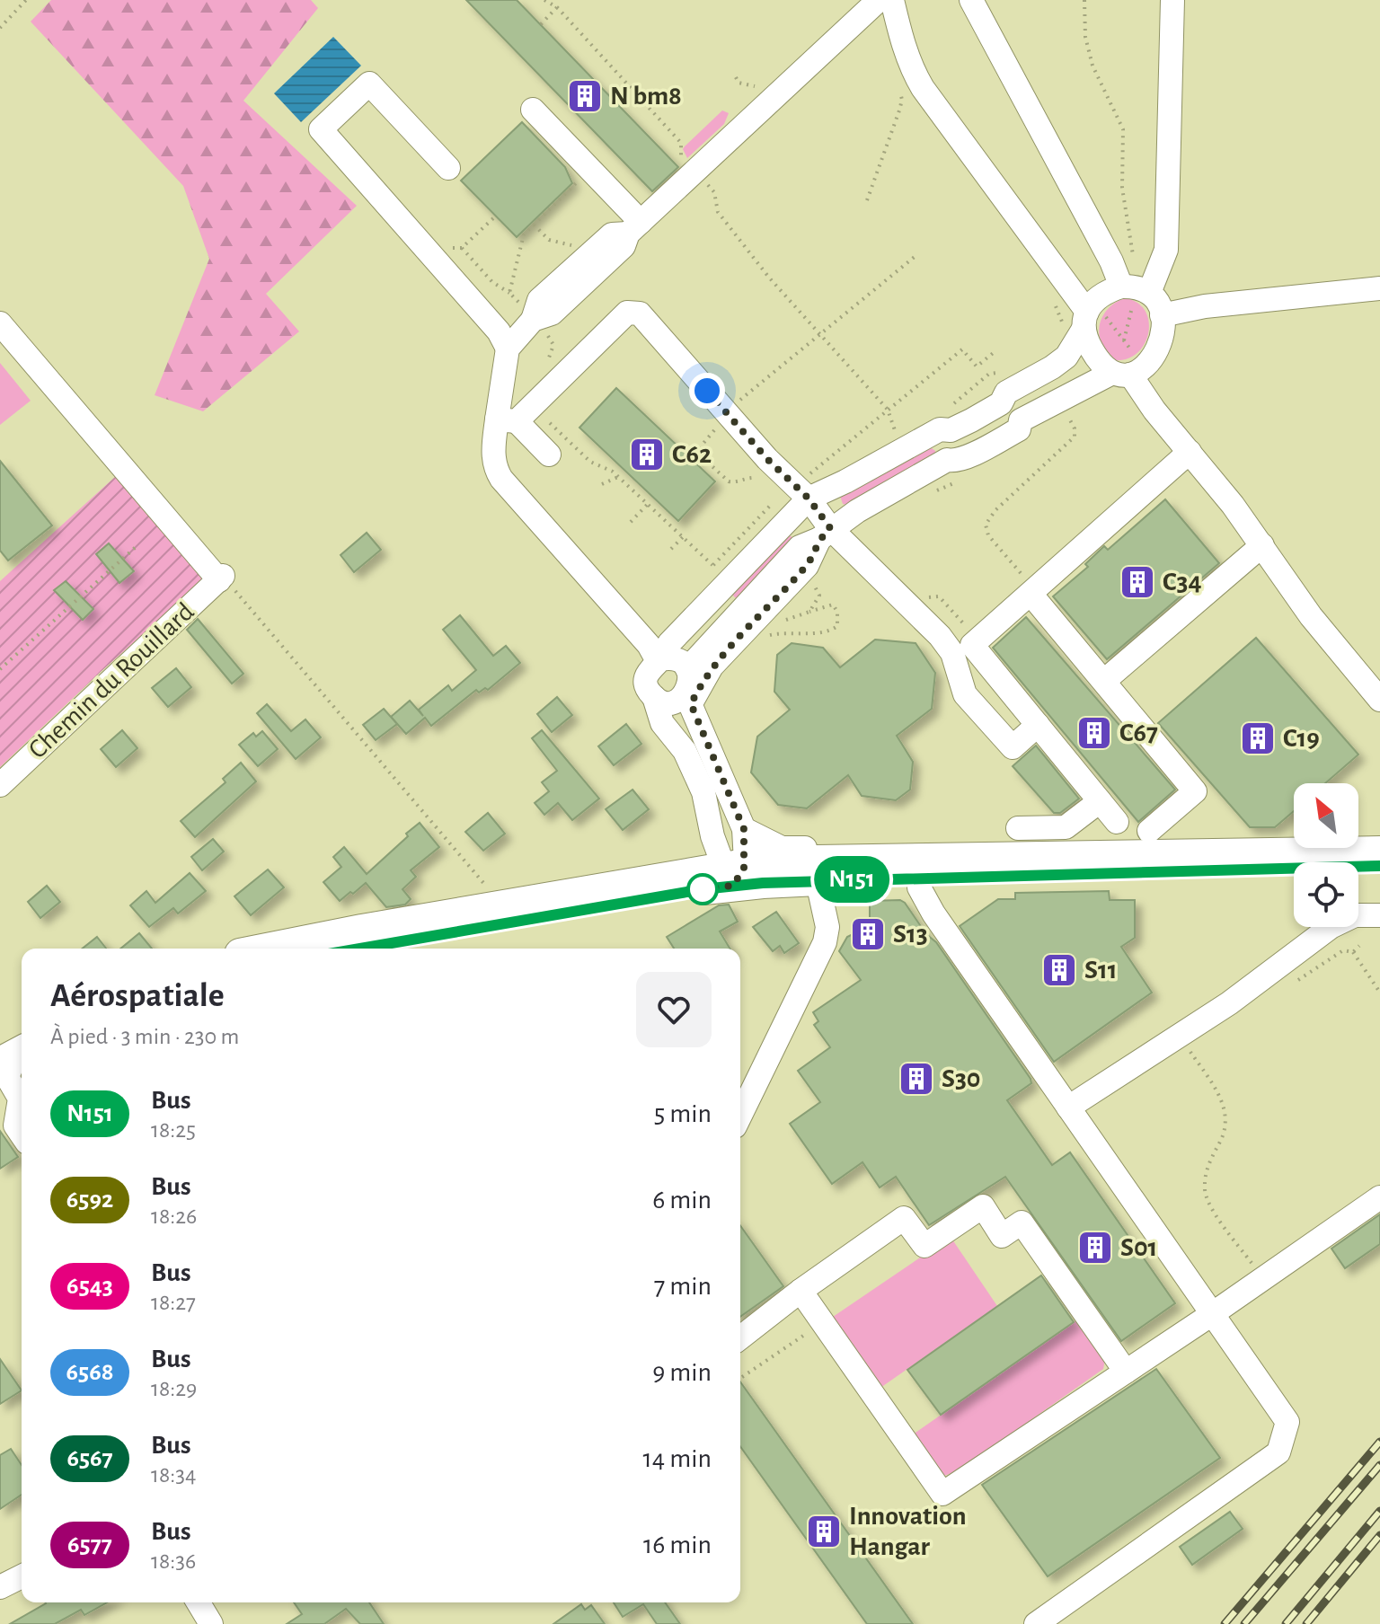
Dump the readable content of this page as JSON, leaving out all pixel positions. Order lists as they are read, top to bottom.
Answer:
{
  "streets": {
    "street": ["Chemin du Rouillard"]
  },
  "places": {
    "building": [
      "N bm8",
      "C62",
      "C34",
      "C67",
      "C19",
      "S13",
      "S11",
      "S30",
      "S01",
      "Innovation Hangar"
    ]
  },
  "lines": ["bus line N151"],
  "north": "top left",
  "page": {
    "on_map": "N151",
    "heading": ["Aérospatiale", "À pied · 3 min · 230 m"],
    "list": [
      {
        "mark": "N151",
        "name": "Bus",
        "note": "18:25",
        "value": "5 min"
      },
      {
        "mark": "6592",
        "name": "Bus",
        "note": "18:26",
        "value": "6 min"
      },
      {
        "mark": "6543",
        "name": "Bus",
        "note": "18:27",
        "value": "7 min"
      },
      {
        "mark": "6568",
        "name": "Bus",
        "note": "18:29",
        "value": "9 min"
      },
      {
        "mark": "6567",
        "name": "Bus",
        "note": "18:34",
        "value": "14 min"
      },
      {
        "mark": "6577",
        "name": "Bus",
        "note": "18:36",
        "value": "16 min"
      }
    ]
  }
}
